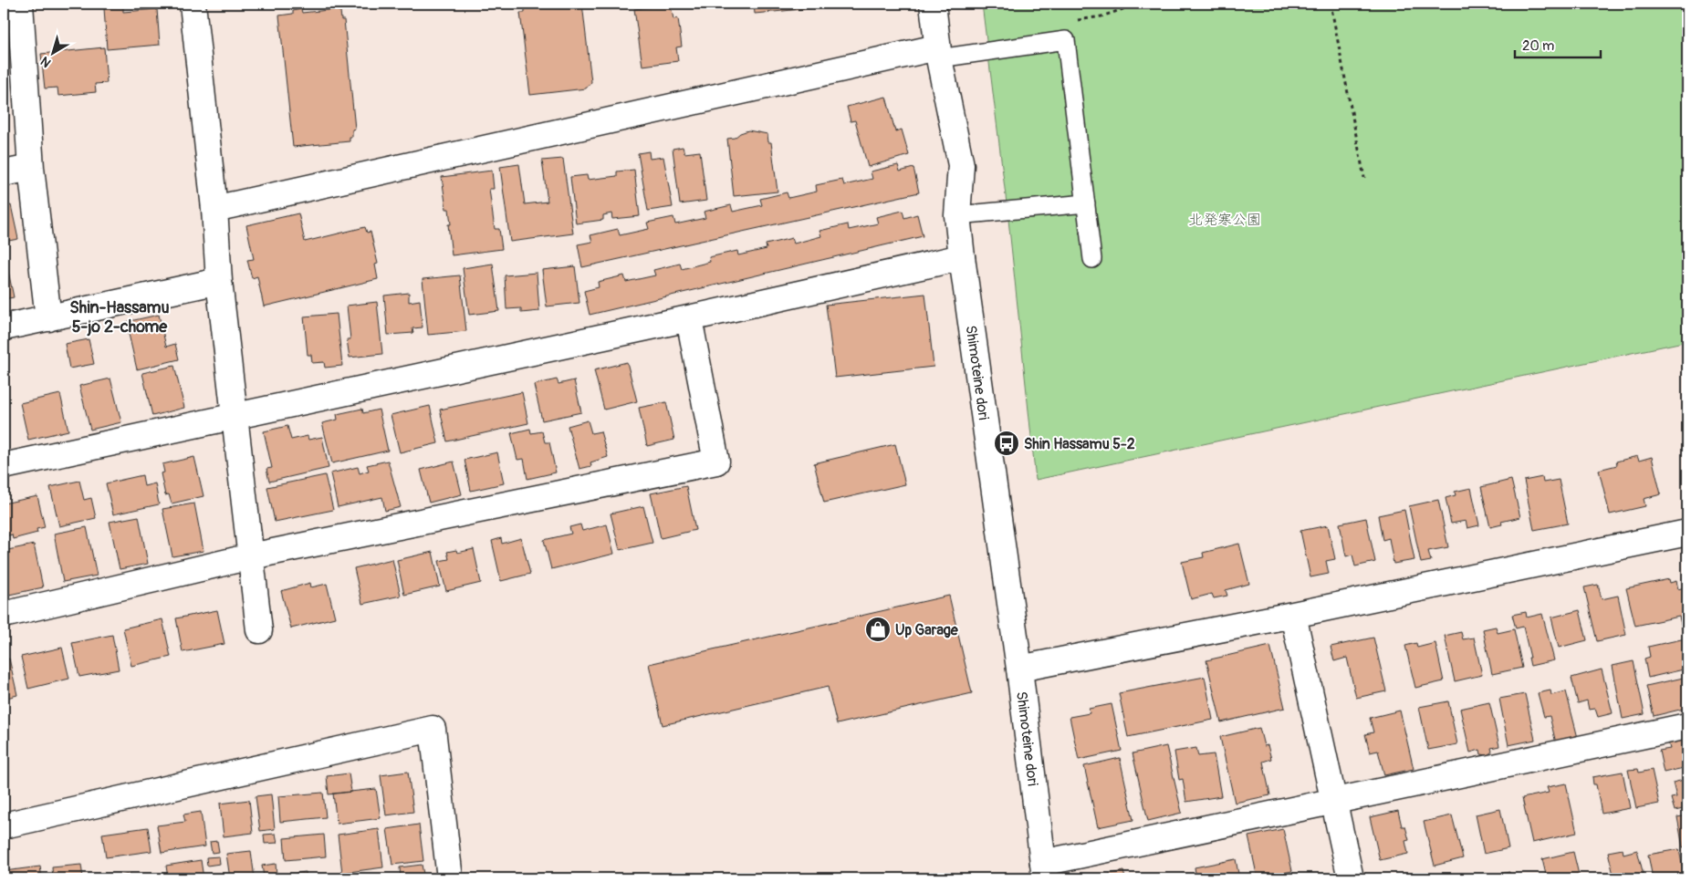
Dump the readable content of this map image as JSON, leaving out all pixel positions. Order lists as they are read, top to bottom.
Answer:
{
  "streets": {
    "street": ["Shimoteine dori"]
  },
  "districts": ["Shin-Hassamu 5-jo 2-chome"],
  "parks": ["北発寒公園"],
  "places": {
    "bus stop": ["Shin Hassamu 5-2"],
    "shop": ["Up Garage"]
  },
  "scale_bar": "20 m",
  "north": "bottom left"
}
